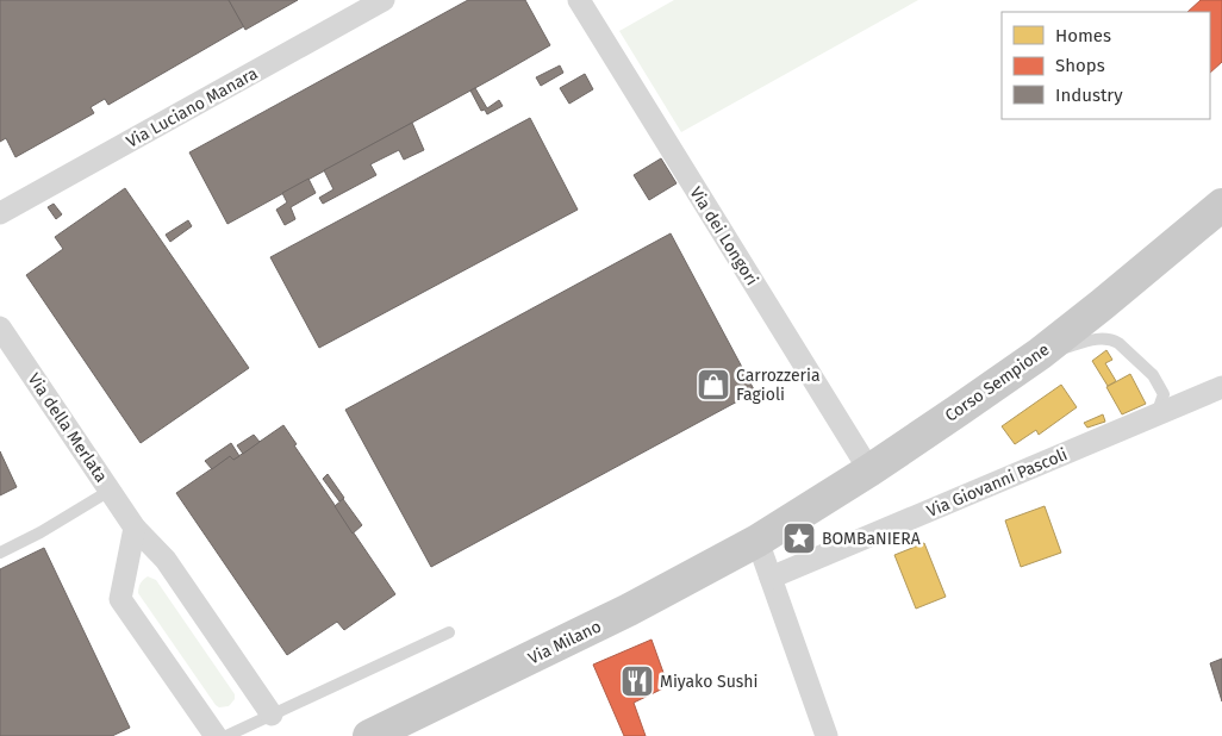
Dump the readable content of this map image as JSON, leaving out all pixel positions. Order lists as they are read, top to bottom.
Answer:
{
  "streets": {
    "main road": ["Corso Sempione", "Via Milano"],
    "street": [
      "Via Luciano Manara",
      "Via dei Longori",
      "Via della Merlata",
      "Via Giovanni Pascoli"
    ]
  },
  "crossings": [
    ["Via dei Longori", "Corso Sempione"],
    ["Corso Sempione", "Via Milano"]
  ],
  "places": {
    "shop": ["Carrozzeria Fagioli"],
    "place": ["BOMBaNIERA"],
    "restaurant": ["Miyako Sushi"]
  },
  "legend": ["Homes", "Shops", "Industry"]
}
